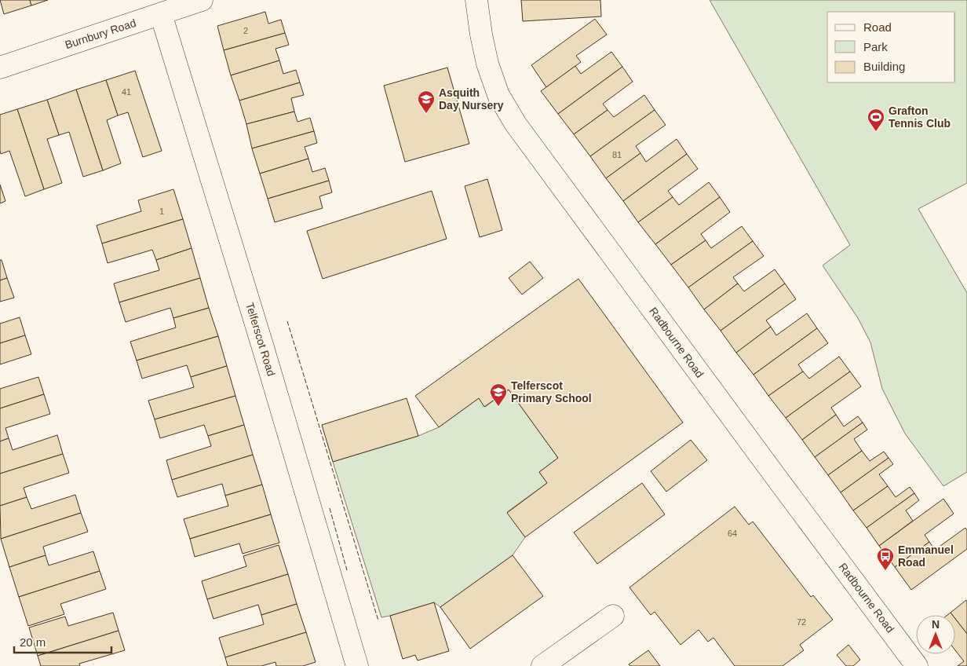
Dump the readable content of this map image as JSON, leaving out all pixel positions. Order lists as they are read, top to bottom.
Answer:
{
  "streets": {
    "street": ["Burnbury Road", "Telferscot Road", "Radbourne Road"]
  },
  "crossings": [
    ["Burnbury Road", "Telferscot Road"]
  ],
  "places": {
    "school or university": ["Asquith Day Nursery", "Telferscot Primary School"],
    "sports": ["Grafton Tennis Club"],
    "bus stop": ["Emmanuel Road"]
  },
  "house_numbers": [
    "2",
    "41",
    "81",
    "1",
    "64",
    "72"
  ],
  "legend": ["Road", "Park", "Building"],
  "scale_bar": "20 m",
  "north": "top"
}
